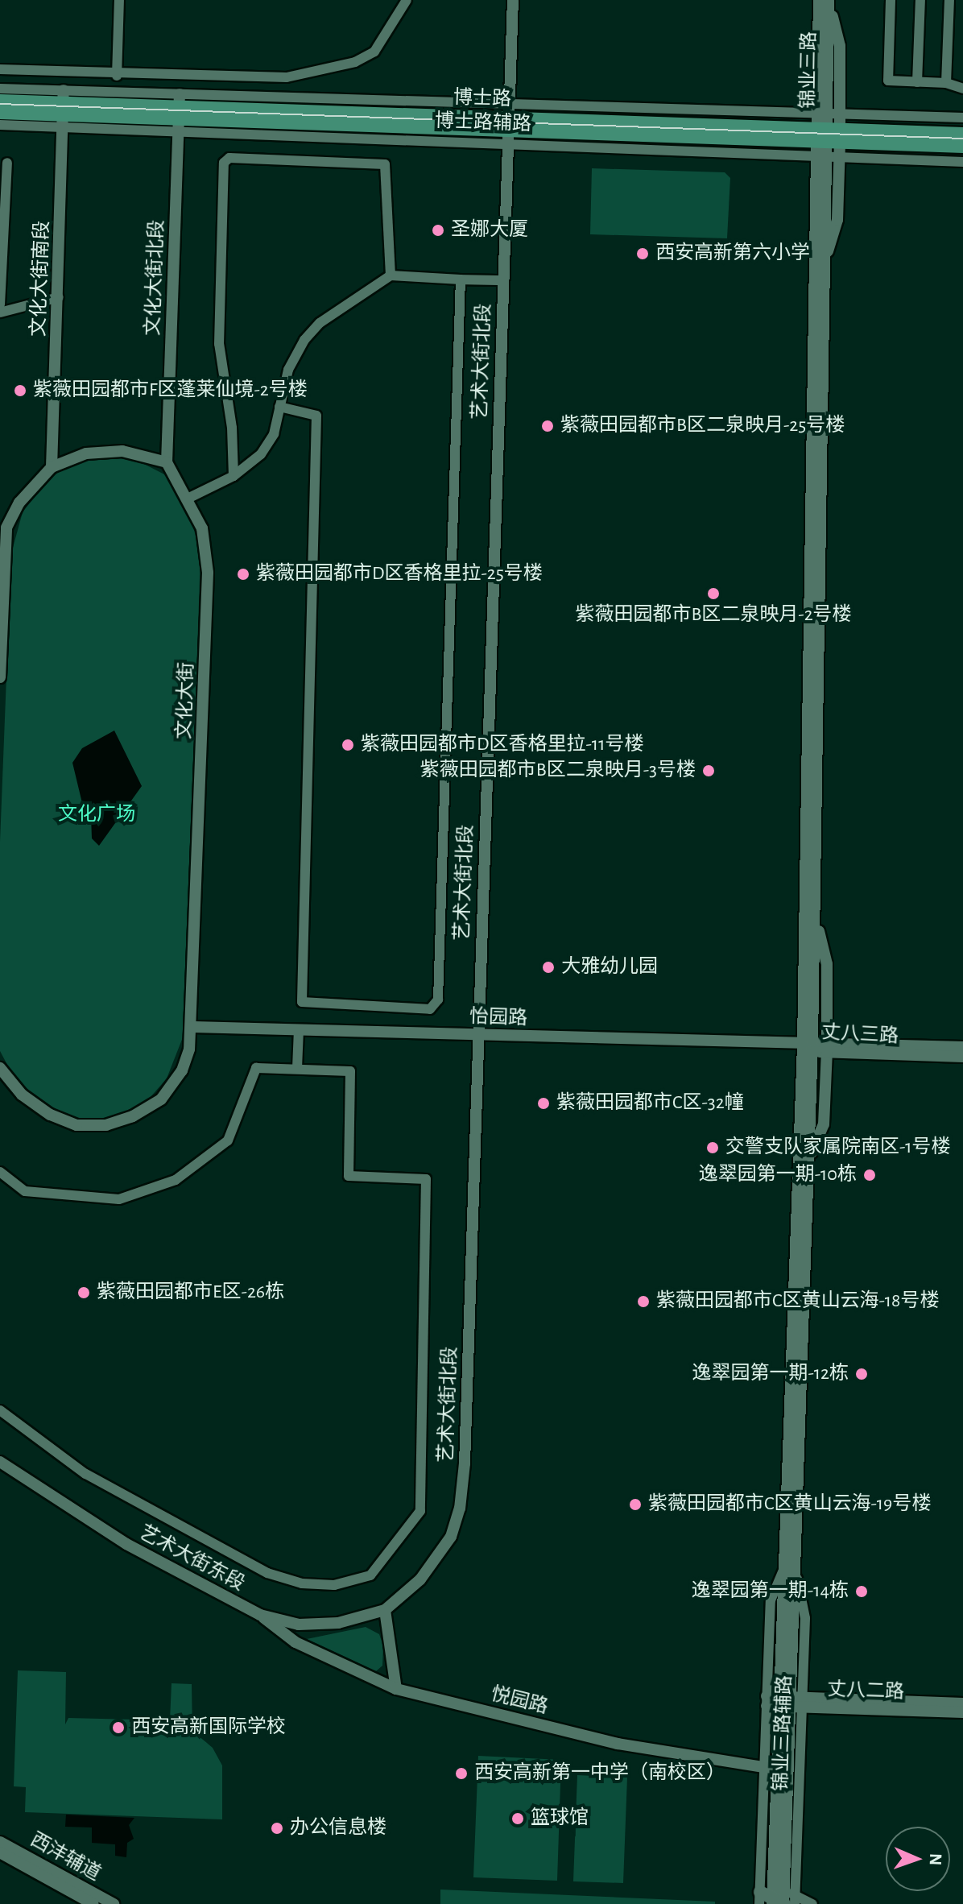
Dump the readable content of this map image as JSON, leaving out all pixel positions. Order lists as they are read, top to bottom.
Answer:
{
  "streets": {
    "main road": ["博士路"],
    "street": [
      "锦业三路",
      "博士路辅路",
      "文化大街北段",
      "文化大街南段",
      "艺术大街北段",
      "文化大街",
      "怡园路",
      "丈八三路",
      "艺术大街东段",
      "丈八二路",
      "悦园路",
      "锦业三路辅路",
      "西沣辅道"
    ]
  },
  "crossings": [
    ["锦业三路", "博士路"],
    ["锦业三路", "博士路辅路"],
    ["博士路", "博士路辅路"],
    ["博士路", "文化大街北段"],
    ["博士路", "文化大街南段"],
    ["博士路", "艺术大街北段"],
    ["博士路辅路", "文化大街北段"],
    ["博士路辅路", "文化大街南段"],
    ["博士路辅路", "艺术大街北段"],
    ["文化大街北段", "文化大街"],
    ["艺术大街北段", "怡园路"],
    ["艺术大街北段", "艺术大街东段"],
    ["文化大街", "怡园路"],
    ["怡园路", "丈八三路"],
    ["艺术大街东段", "悦园路"],
    ["丈八二路", "锦业三路辅路"],
    ["悦园路", "锦业三路辅路"]
  ],
  "parks": ["文化广场"],
  "places": [
    "圣娜大厦",
    "西安高新第六小学",
    "紫薇田园都市F区蓬莱仙境-2号楼",
    "紫薇田园都市B区二泉映月-25号楼",
    "紫薇田园都市D区香格里拉-25号楼",
    "紫薇田园都市B区二泉映月-2号楼",
    "紫薇田园都市D区香格里拉-11号楼",
    "紫薇田园都市B区二泉映月-3号楼",
    "大雅幼儿园",
    "紫薇田园都市C区-32幢",
    "交警支队家属院南区-1号楼",
    "逸翠园第一期-10栋",
    "紫薇田园都市E区-26栋",
    "紫薇田园都市C区黄山云海-18号楼",
    "逸翠园第一期-12栋",
    "紫薇田园都市C区黄山云海-19号楼",
    "逸翠园第一期-14栋",
    "西安高新国际学校",
    "西安高新第一中学（南校区）",
    "篮球馆",
    "办公信息楼"
  ],
  "north": "right"
}
